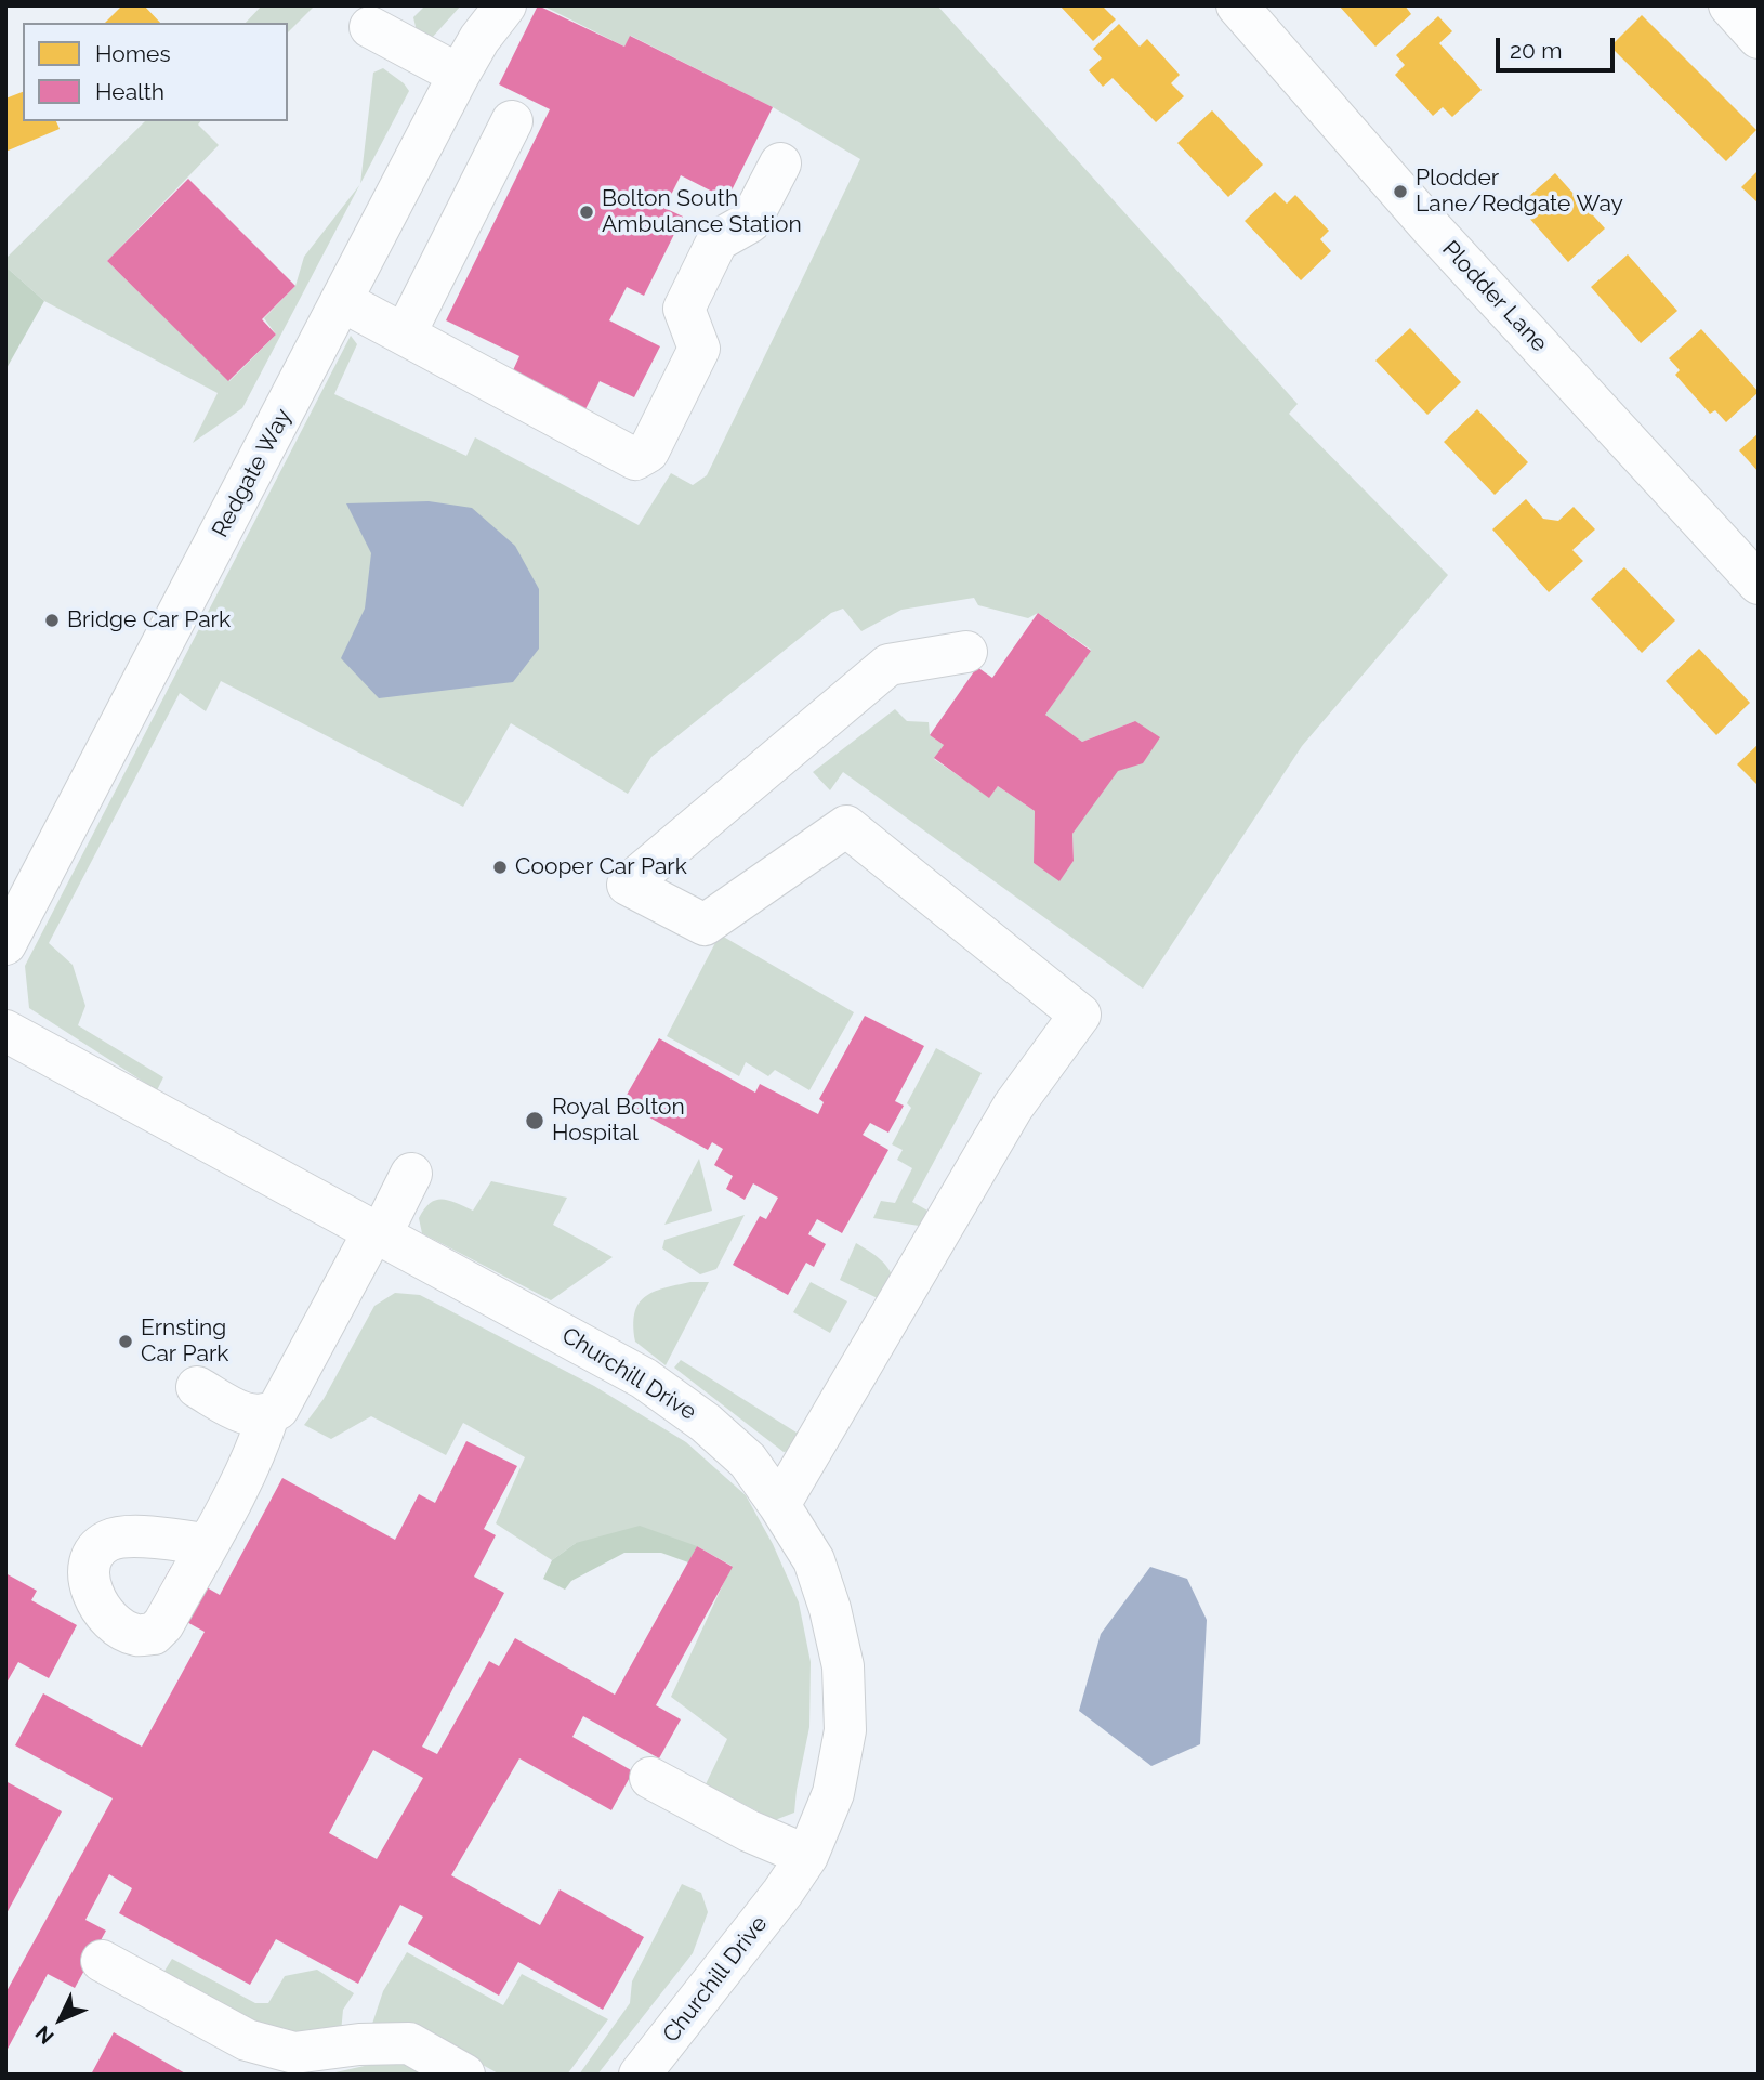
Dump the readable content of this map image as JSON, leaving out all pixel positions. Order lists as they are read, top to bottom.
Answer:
{
  "streets": {
    "street": ["Plodder Lane", "Redgate Way", "Churchill Drive"]
  },
  "places": [
    "Plodder Lane/Redgate Way",
    "Bolton South Ambulance Station",
    "Bridge Car Park",
    "Cooper Car Park",
    "Royal Bolton Hospital",
    "Ernsting Car Park"
  ],
  "legend": ["Homes", "Health"],
  "scale_bar": "20 m",
  "north": "bottom left"
}
